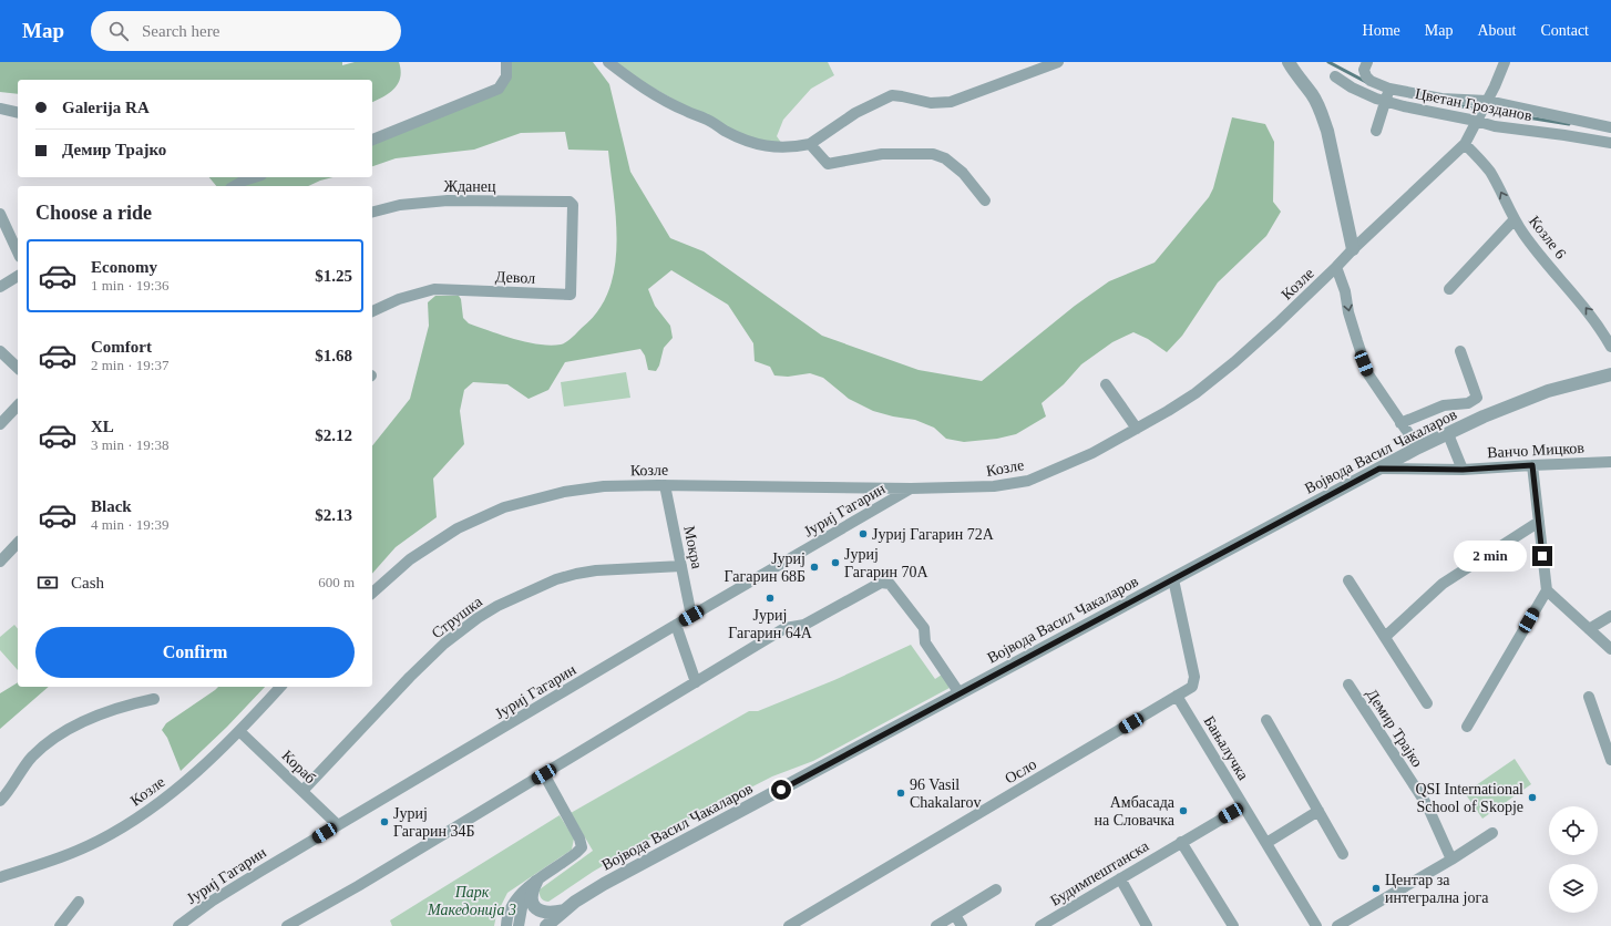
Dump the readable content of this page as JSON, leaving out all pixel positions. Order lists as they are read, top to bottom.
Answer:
{
  "streets": {
    "street": [
      "Цветан Грозданов",
      "Жданец",
      "Козле 6",
      "Девол",
      "Козле",
      "Ванчо Мицков",
      "Војвода Васил Чакаларов",
      "Јуриј Гагарин",
      "Мокра",
      "Струшка",
      "Демир Трајко",
      "Бањалучка",
      "Кораб",
      "Осло",
      "Будимпештанска"
    ]
  },
  "crossings": [
    ["Цветан Грозданов", "Козле"],
    ["Жданец", "Девол"],
    ["Козле 6", "Козле"],
    ["Козле", "Јуриј Гагарин"],
    ["Козле", "Мокра"],
    ["Козле", "Кораб"],
    ["Ванчо Мицков", "Војвода Васил Чакаларов"],
    ["Јуриј Гагарин", "Мокра"],
    ["Јуриј Гагарин", "Кораб"],
    ["Мокра", "Струшка"],
    ["Струшка", "Кораб"],
    ["Бањалучка", "Осло"],
    ["Бањалучка", "Будимпештанска"]
  ],
  "one_way": ["Козле 6"],
  "parks": ["Парк Македонија 3"],
  "places": [
    "Јуриј Гагарин 72А",
    "Јуриј Гагарин 70А",
    "Јуриј Гагарин 68Б",
    "Јуриј Гагарин 64А",
    "96 Vasil Chakalarov",
    "QSI International School of Skopje",
    "Амбасада на Словачка",
    "Јуриј Гагарин 34Б",
    "Центар за интегрална јога"
  ],
  "page": {
    "header": "Map",
    "search": "Search here",
    "nav": [
      "Home",
      "Map",
      "About",
      "Contact"
    ],
    "banner": ["Galerija RA", "Демир Трајко"],
    "heading": "Choose a ride",
    "list": [
      {
        "name": "Economy",
        "note": "1 min · 19:36",
        "value": "$1.25"
      },
      {
        "name": "Comfort",
        "note": "2 min · 19:37",
        "value": "$1.68"
      },
      {
        "name": "XL",
        "note": "3 min · 19:38",
        "value": "$2.12"
      },
      {
        "name": "Black",
        "note": "4 min · 19:39",
        "value": "$2.13"
      }
    ],
    "bubble": "2 min",
    "pay": ["Cash", "600 m"],
    "buttons": "Confirm"
  }
}
